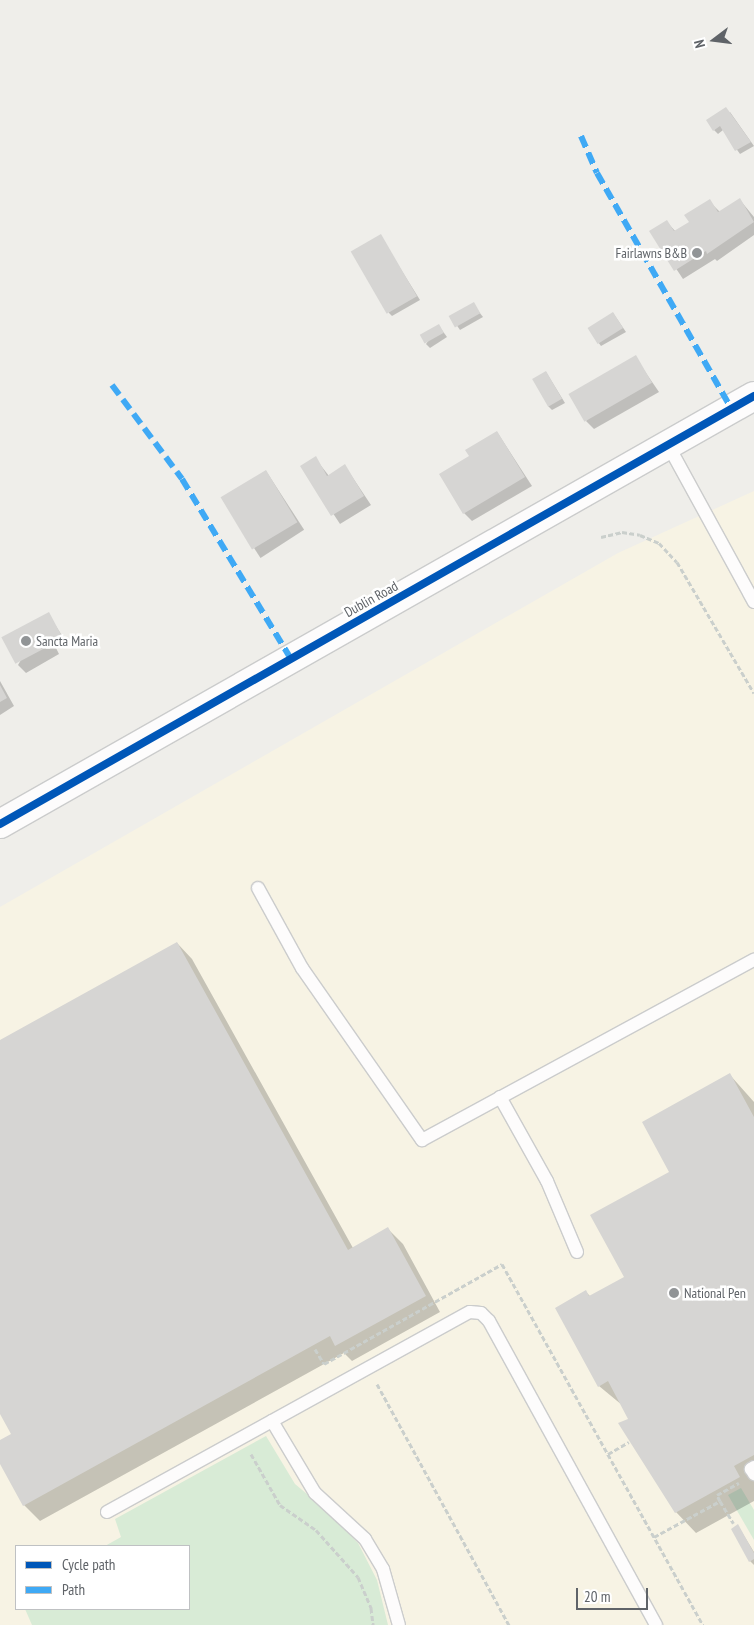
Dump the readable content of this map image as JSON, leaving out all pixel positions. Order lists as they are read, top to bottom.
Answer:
{
  "streets": {
    "main road": ["Dublin Road"]
  },
  "places": ["Fairlawns B&B", "Sancta Maria", "National Pen"],
  "legend": ["Cycle path", "Path"],
  "scale_bar": "20 m",
  "north": "left"
}
